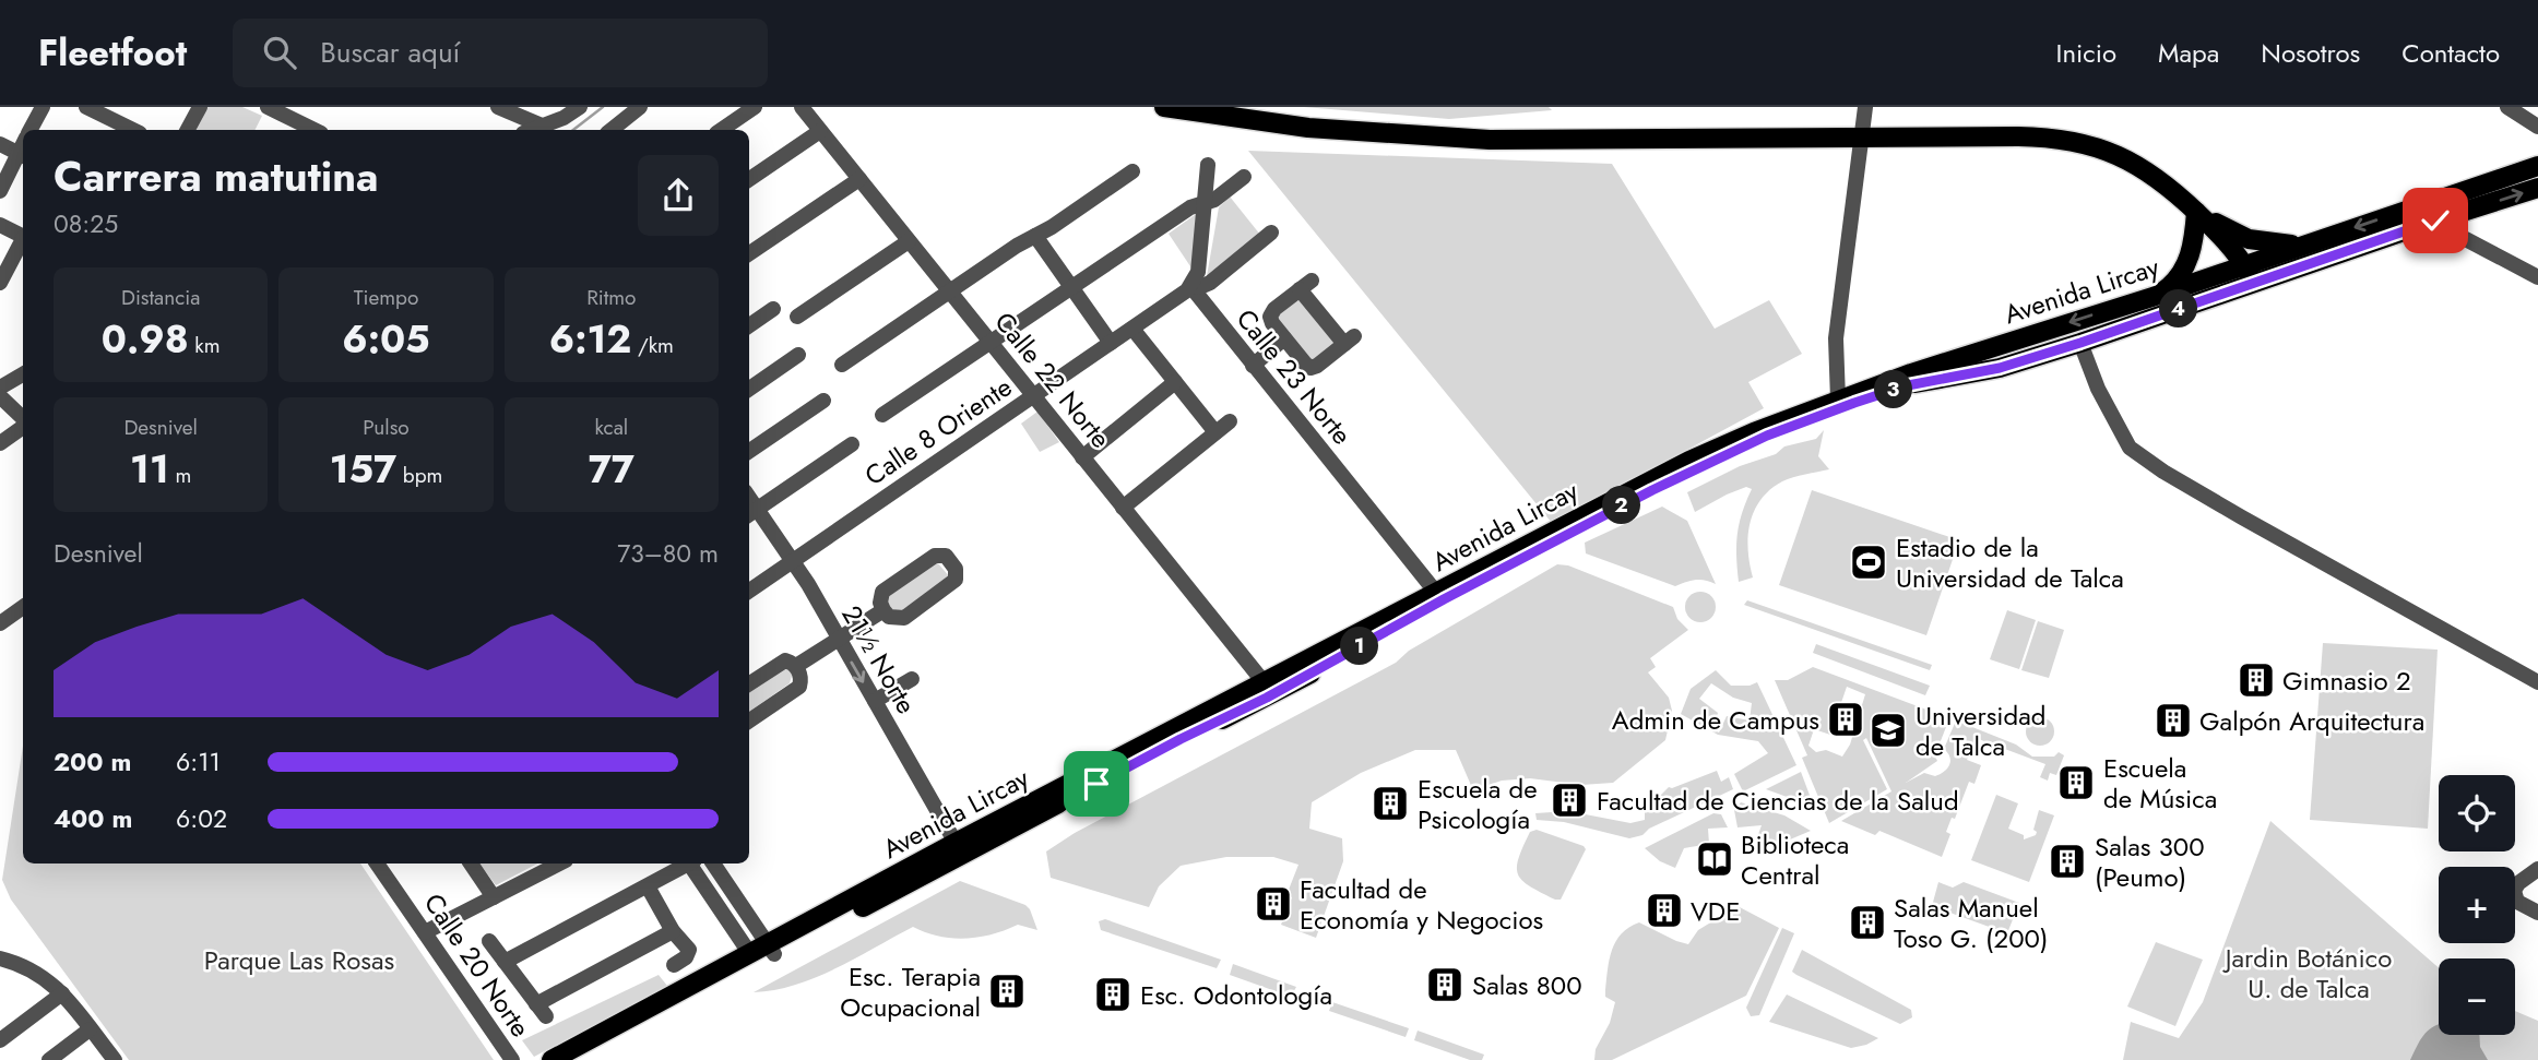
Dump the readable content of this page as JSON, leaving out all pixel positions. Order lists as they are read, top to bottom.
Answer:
{
  "streets": {
    "main road": ["Avenida Lircay"],
    "street": [
      "Calle 23 Norte",
      "Calle 22 Norte",
      "Calle 8 Oriente",
      "21½ Norte",
      "Calle 20 Norte"
    ]
  },
  "crossings": [
    ["Avenida Lircay", "Calle 23 Norte"],
    ["Avenida Lircay", "Calle 22 Norte"],
    ["Avenida Lircay", "21½ Norte"],
    ["Calle 23 Norte", "Calle 8 Oriente"],
    ["Calle 22 Norte", "Calle 8 Oriente"],
    ["Calle 8 Oriente", "21½ Norte"]
  ],
  "parks": ["Jardin Botánico U. de Talca", "Parque Las Rosas"],
  "places": {
    "sports": ["Estadio de la Universidad de Talca"],
    "building": [
      "Gimnasio 2",
      "Admin de Campus",
      "Galpón Arquitectura",
      "Escuela de Música",
      "Facultad de Ciencias de la Salud",
      "Escuela de Psicología",
      "Salas 300 (Peumo)",
      "Facultad de Economía y Negocios",
      "VDE",
      "Salas Manuel Toso G. (200)",
      "Salas 800",
      "Esc. Terapia Ocupacional",
      "Esc. Odontología"
    ],
    "school or university": ["Universidad de Talca"],
    "library": ["Biblioteca Central"]
  },
  "page": {
    "header": "Fleetfoot",
    "search": "Buscar aquí",
    "nav": [
      "Inicio",
      "Mapa",
      "Nosotros",
      "Contacto"
    ],
    "heading": ["Carrera matutina", "08:25"],
    "stats": [
      ["Distancia", "0.98 km"],
      ["Tiempo", "6:05"],
      ["Ritmo", "6:12 /km"],
      ["Desnivel", "11 m"],
      ["Pulso", "157 bpm"],
      ["kcal", "77"]
    ],
    "pins": [
      "4",
      "3",
      "2",
      "1"
    ],
    "chart": ["Desnivel", "73–80 m"],
    "list": [
      {
        "name": "200 m",
        "note": "6:11"
      },
      {
        "name": "400 m",
        "note": "6:02"
      }
    ],
    "map_buttons": ["+", "−"]
  }
}
